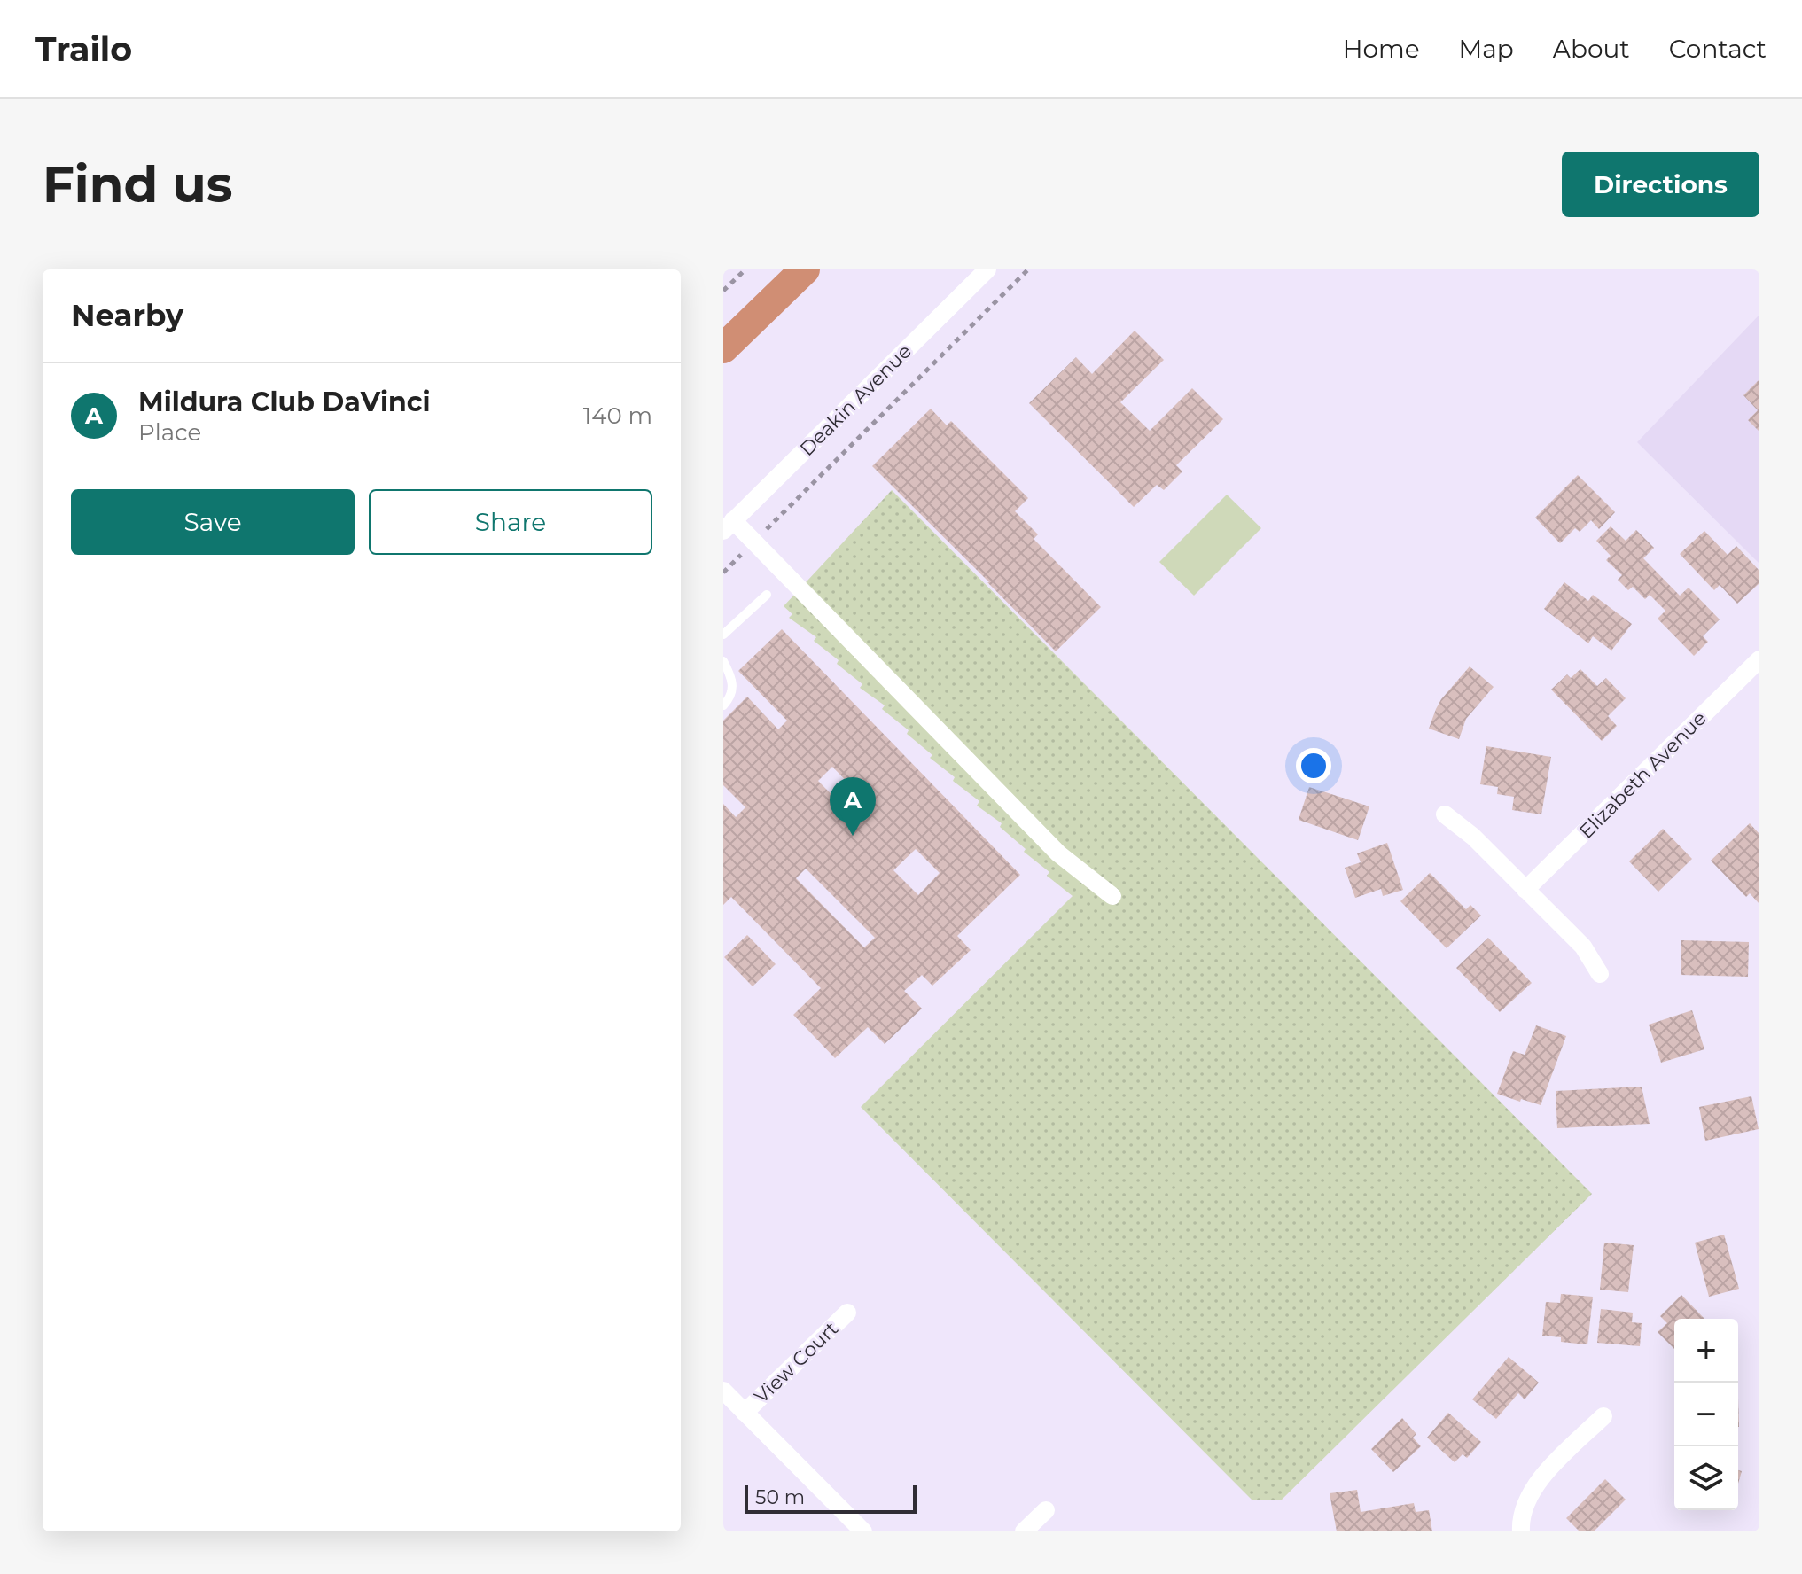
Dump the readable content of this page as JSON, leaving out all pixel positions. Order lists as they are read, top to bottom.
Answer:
{
  "streets": {
    "street": ["Deakin Avenue", "Elizabeth Avenue", "View Court"]
  },
  "scale_bar": "50 m",
  "page": {
    "header": "Trailo",
    "nav": [
      "Home",
      "Map",
      "About",
      "Contact"
    ],
    "buttons": [
      "Directions",
      ["Save", "Share"]
    ],
    "title": "Find us",
    "heading": "Nearby",
    "list": [
      {
        "mark": "A",
        "name": "Mildura Club DaVinci",
        "note": "Place",
        "value": "140 m"
      }
    ],
    "pins": "A",
    "map_buttons": ["+", "−"],
    "scale": "50 m"
  }
}
